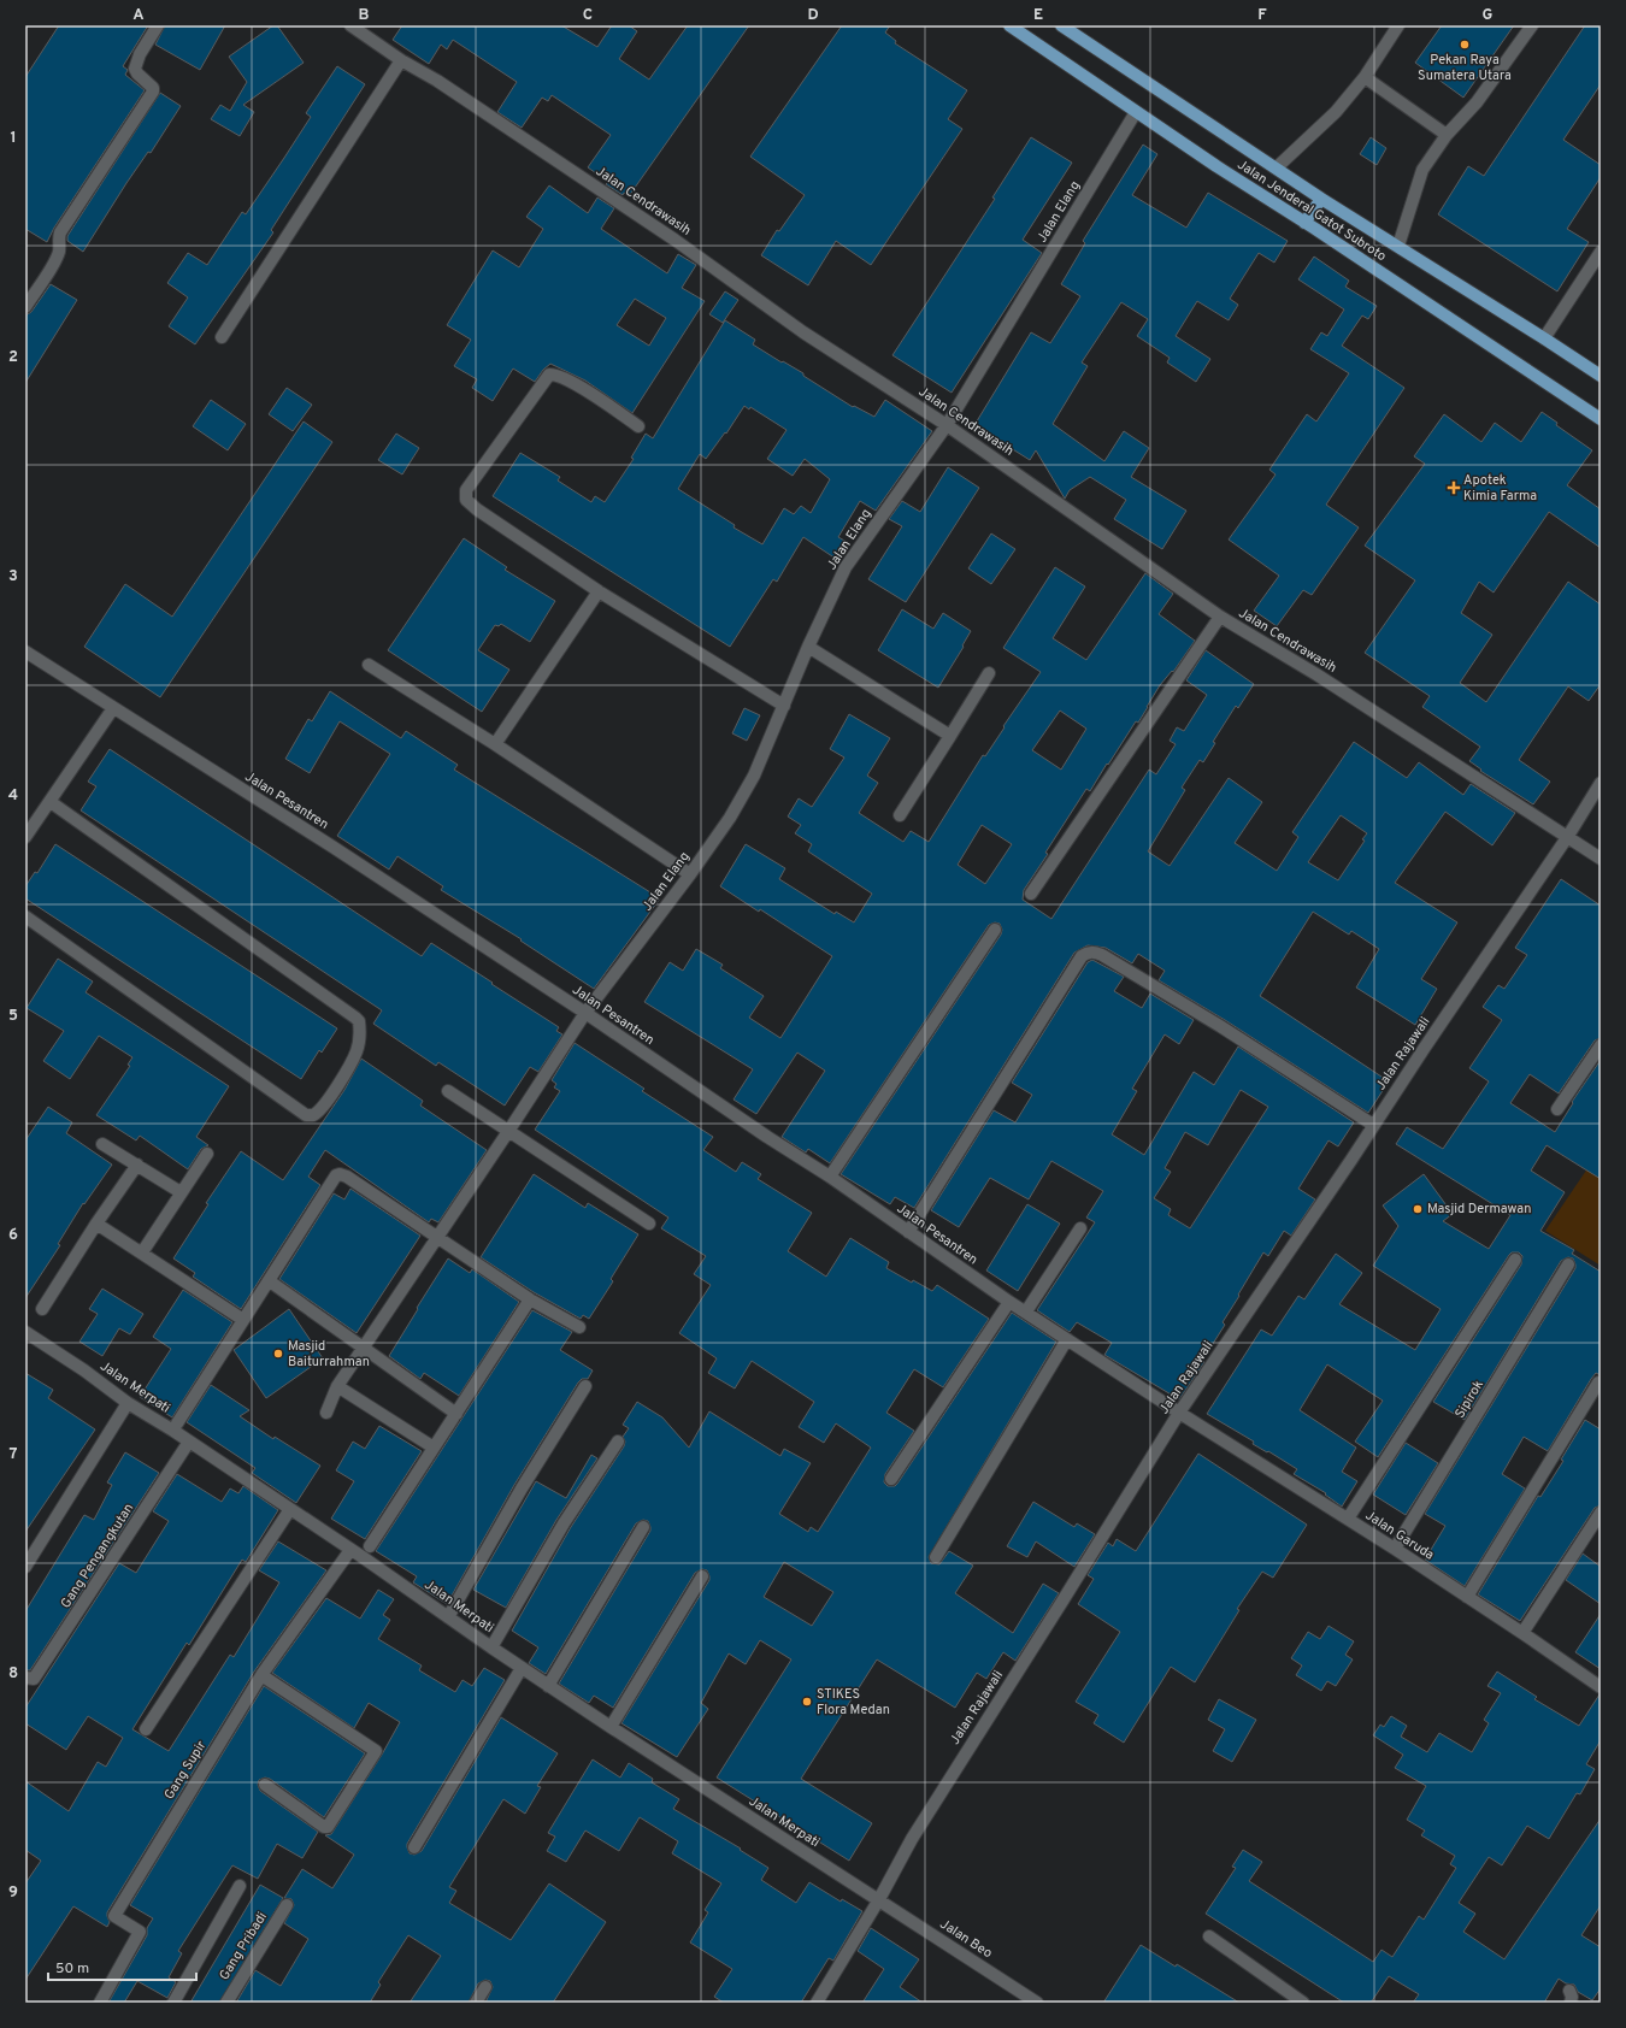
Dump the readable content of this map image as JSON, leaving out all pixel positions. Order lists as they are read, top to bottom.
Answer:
{
  "streets": {
    "main road": ["Jalan Jenderal Gatot Subroto"],
    "street": [
      "Jalan Cendrawasih",
      "Jalan Elang",
      "Jalan Pesantren",
      "Jalan Rajawali",
      "Jalan Merpati",
      "Sipirok",
      "Jalan Garuda",
      "Gang Pengangkutan",
      "Gang Supir",
      "Jalan Beo",
      "Gang Pribadi"
    ]
  },
  "crossings": [
    ["Jalan Cendrawasih", "Jalan Elang"],
    ["Jalan Cendrawasih", "Jalan Rajawali"],
    ["Jalan Jenderal Gatot Subroto", "Jalan Elang"],
    ["Jalan Elang", "Jalan Pesantren"],
    ["Jalan Pesantren", "Jalan Rajawali"],
    ["Jalan Pesantren", "Jalan Garuda"],
    ["Jalan Rajawali", "Jalan Merpati"],
    ["Jalan Rajawali", "Jalan Garuda"],
    ["Jalan Rajawali", "Jalan Beo"],
    ["Jalan Merpati", "Gang Pengangkutan"],
    ["Jalan Merpati", "Gang Supir"],
    ["Jalan Merpati", "Jalan Beo"],
    ["Sipirok", "Jalan Garuda"]
  ],
  "places": {
    "other": [
      "Pekan Raya Sumatera Utara",
      "Masjid Dermawan",
      "Masjid Baiturrahman",
      "STIKES Flora Medan"
    ],
    "health": ["Apotek Kimia Farma"]
  },
  "scale_bar": "50 m",
  "grid": {
    "columns": [
      "A",
      "B",
      "C",
      "D",
      "E",
      "F",
      "G"
    ],
    "rows": [
      "1",
      "2",
      "3",
      "4",
      "5",
      "6",
      "7",
      "8",
      "9"
    ]
  }
}
